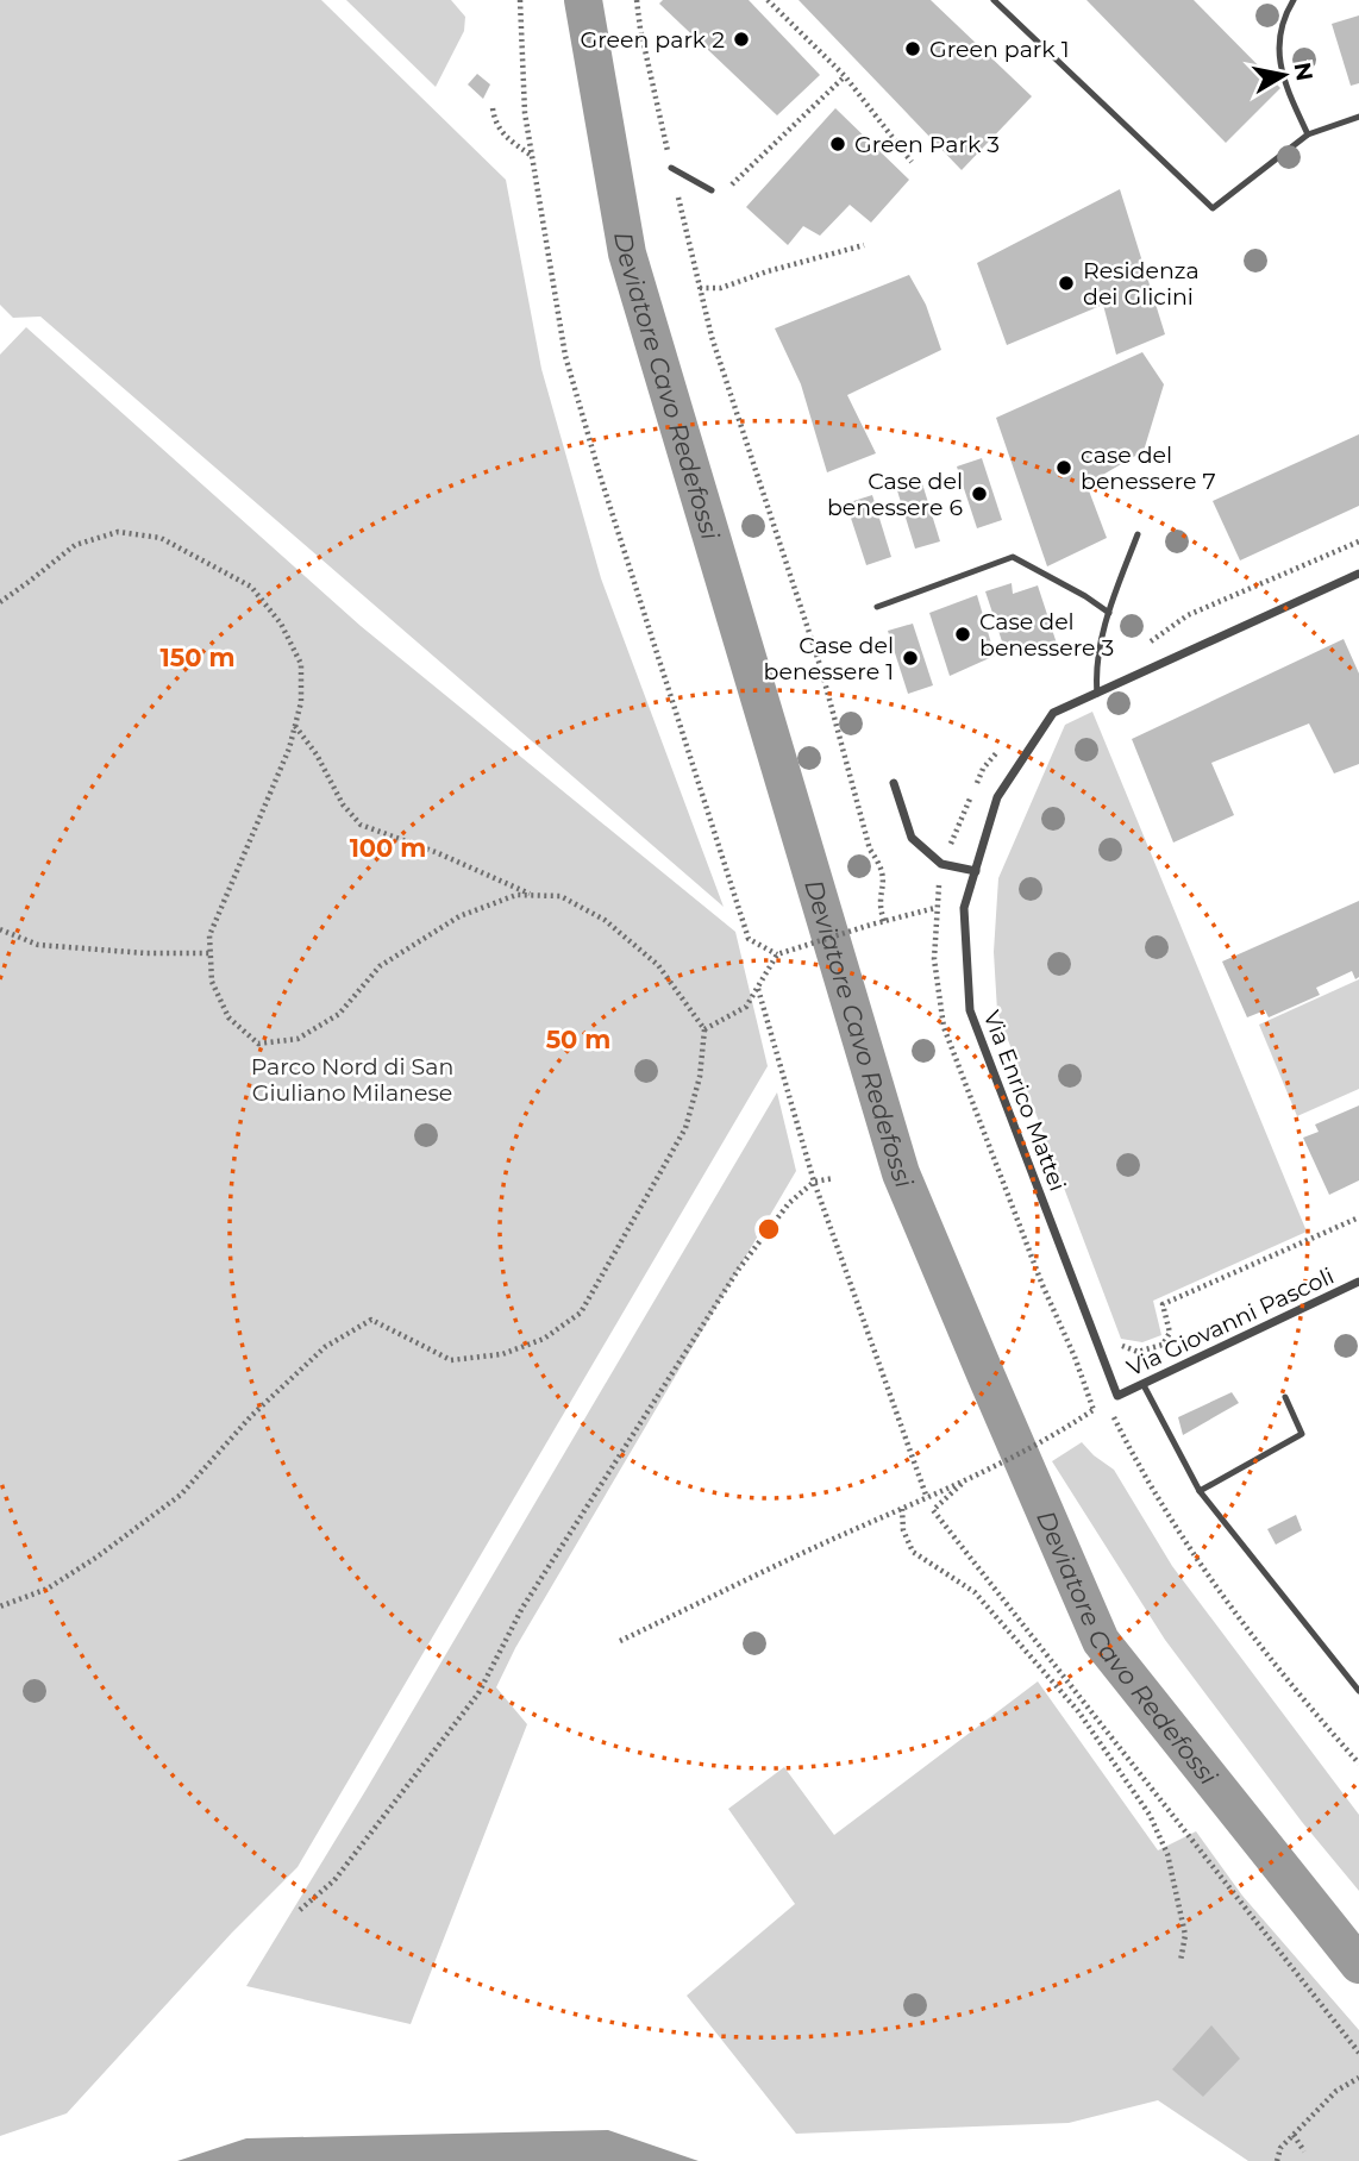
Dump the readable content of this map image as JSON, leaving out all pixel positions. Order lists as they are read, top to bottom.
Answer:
{
  "streets": {
    "street": ["Via Enrico Mattei", "Via Giovanni Pascoli"]
  },
  "crossings": [
    ["Via Enrico Mattei", "Via Giovanni Pascoli"]
  ],
  "water": ["Deviatore Cavo Redefossi"],
  "parks": ["Parco Nord di San Giuliano Milanese"],
  "places": [
    "Green park 2",
    "Green park 1",
    "Green Park 3",
    "Residenza dei Glicini",
    "case del benessere 7",
    "Case del benessere 6",
    "Case del benessere 3",
    "Case del benessere 1"
  ],
  "north": "right",
  "rings": ["150 m", "100 m", "50 m"]
}
